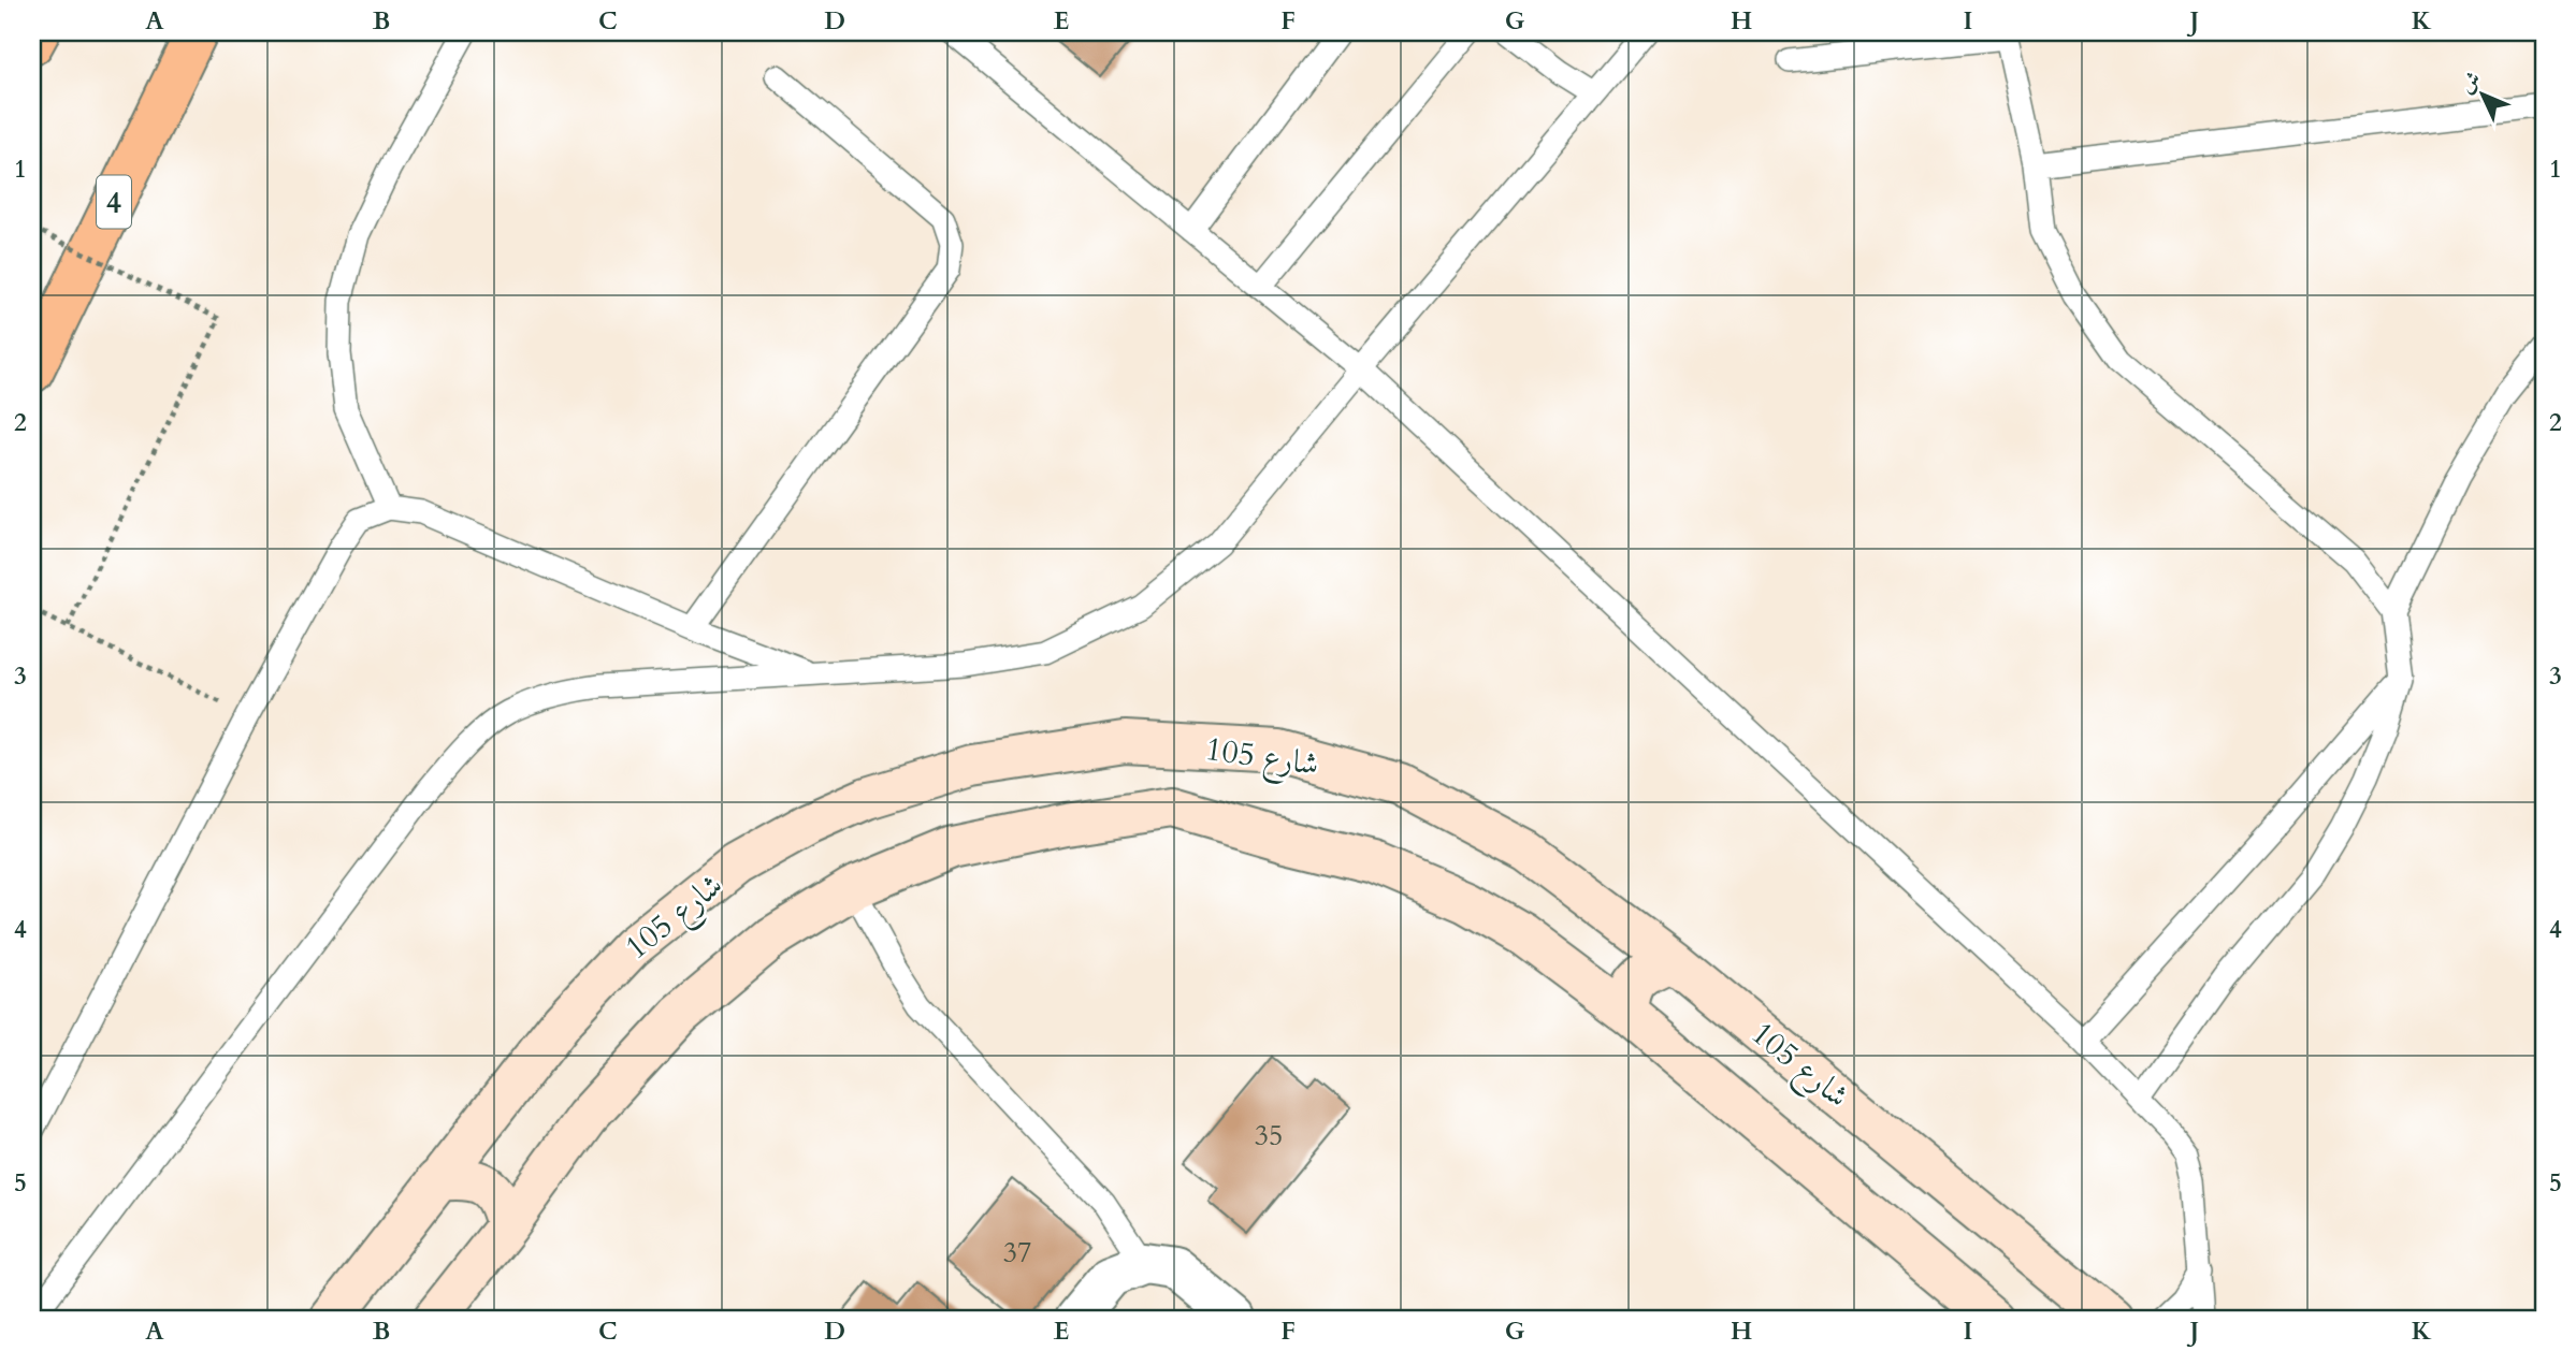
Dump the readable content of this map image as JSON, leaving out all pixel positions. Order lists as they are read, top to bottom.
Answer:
{
  "streets": {
    "highway": ["4"],
    "street": ["شارع 105"]
  },
  "house_numbers": ["35", "37"],
  "north": "top left",
  "grid": {
    "columns": [
      "A",
      "B",
      "C",
      "D",
      "E",
      "F",
      "G",
      "H",
      "I",
      "J",
      "K"
    ],
    "rows": [
      "1",
      "2",
      "3",
      "4",
      "5"
    ]
  }
}
